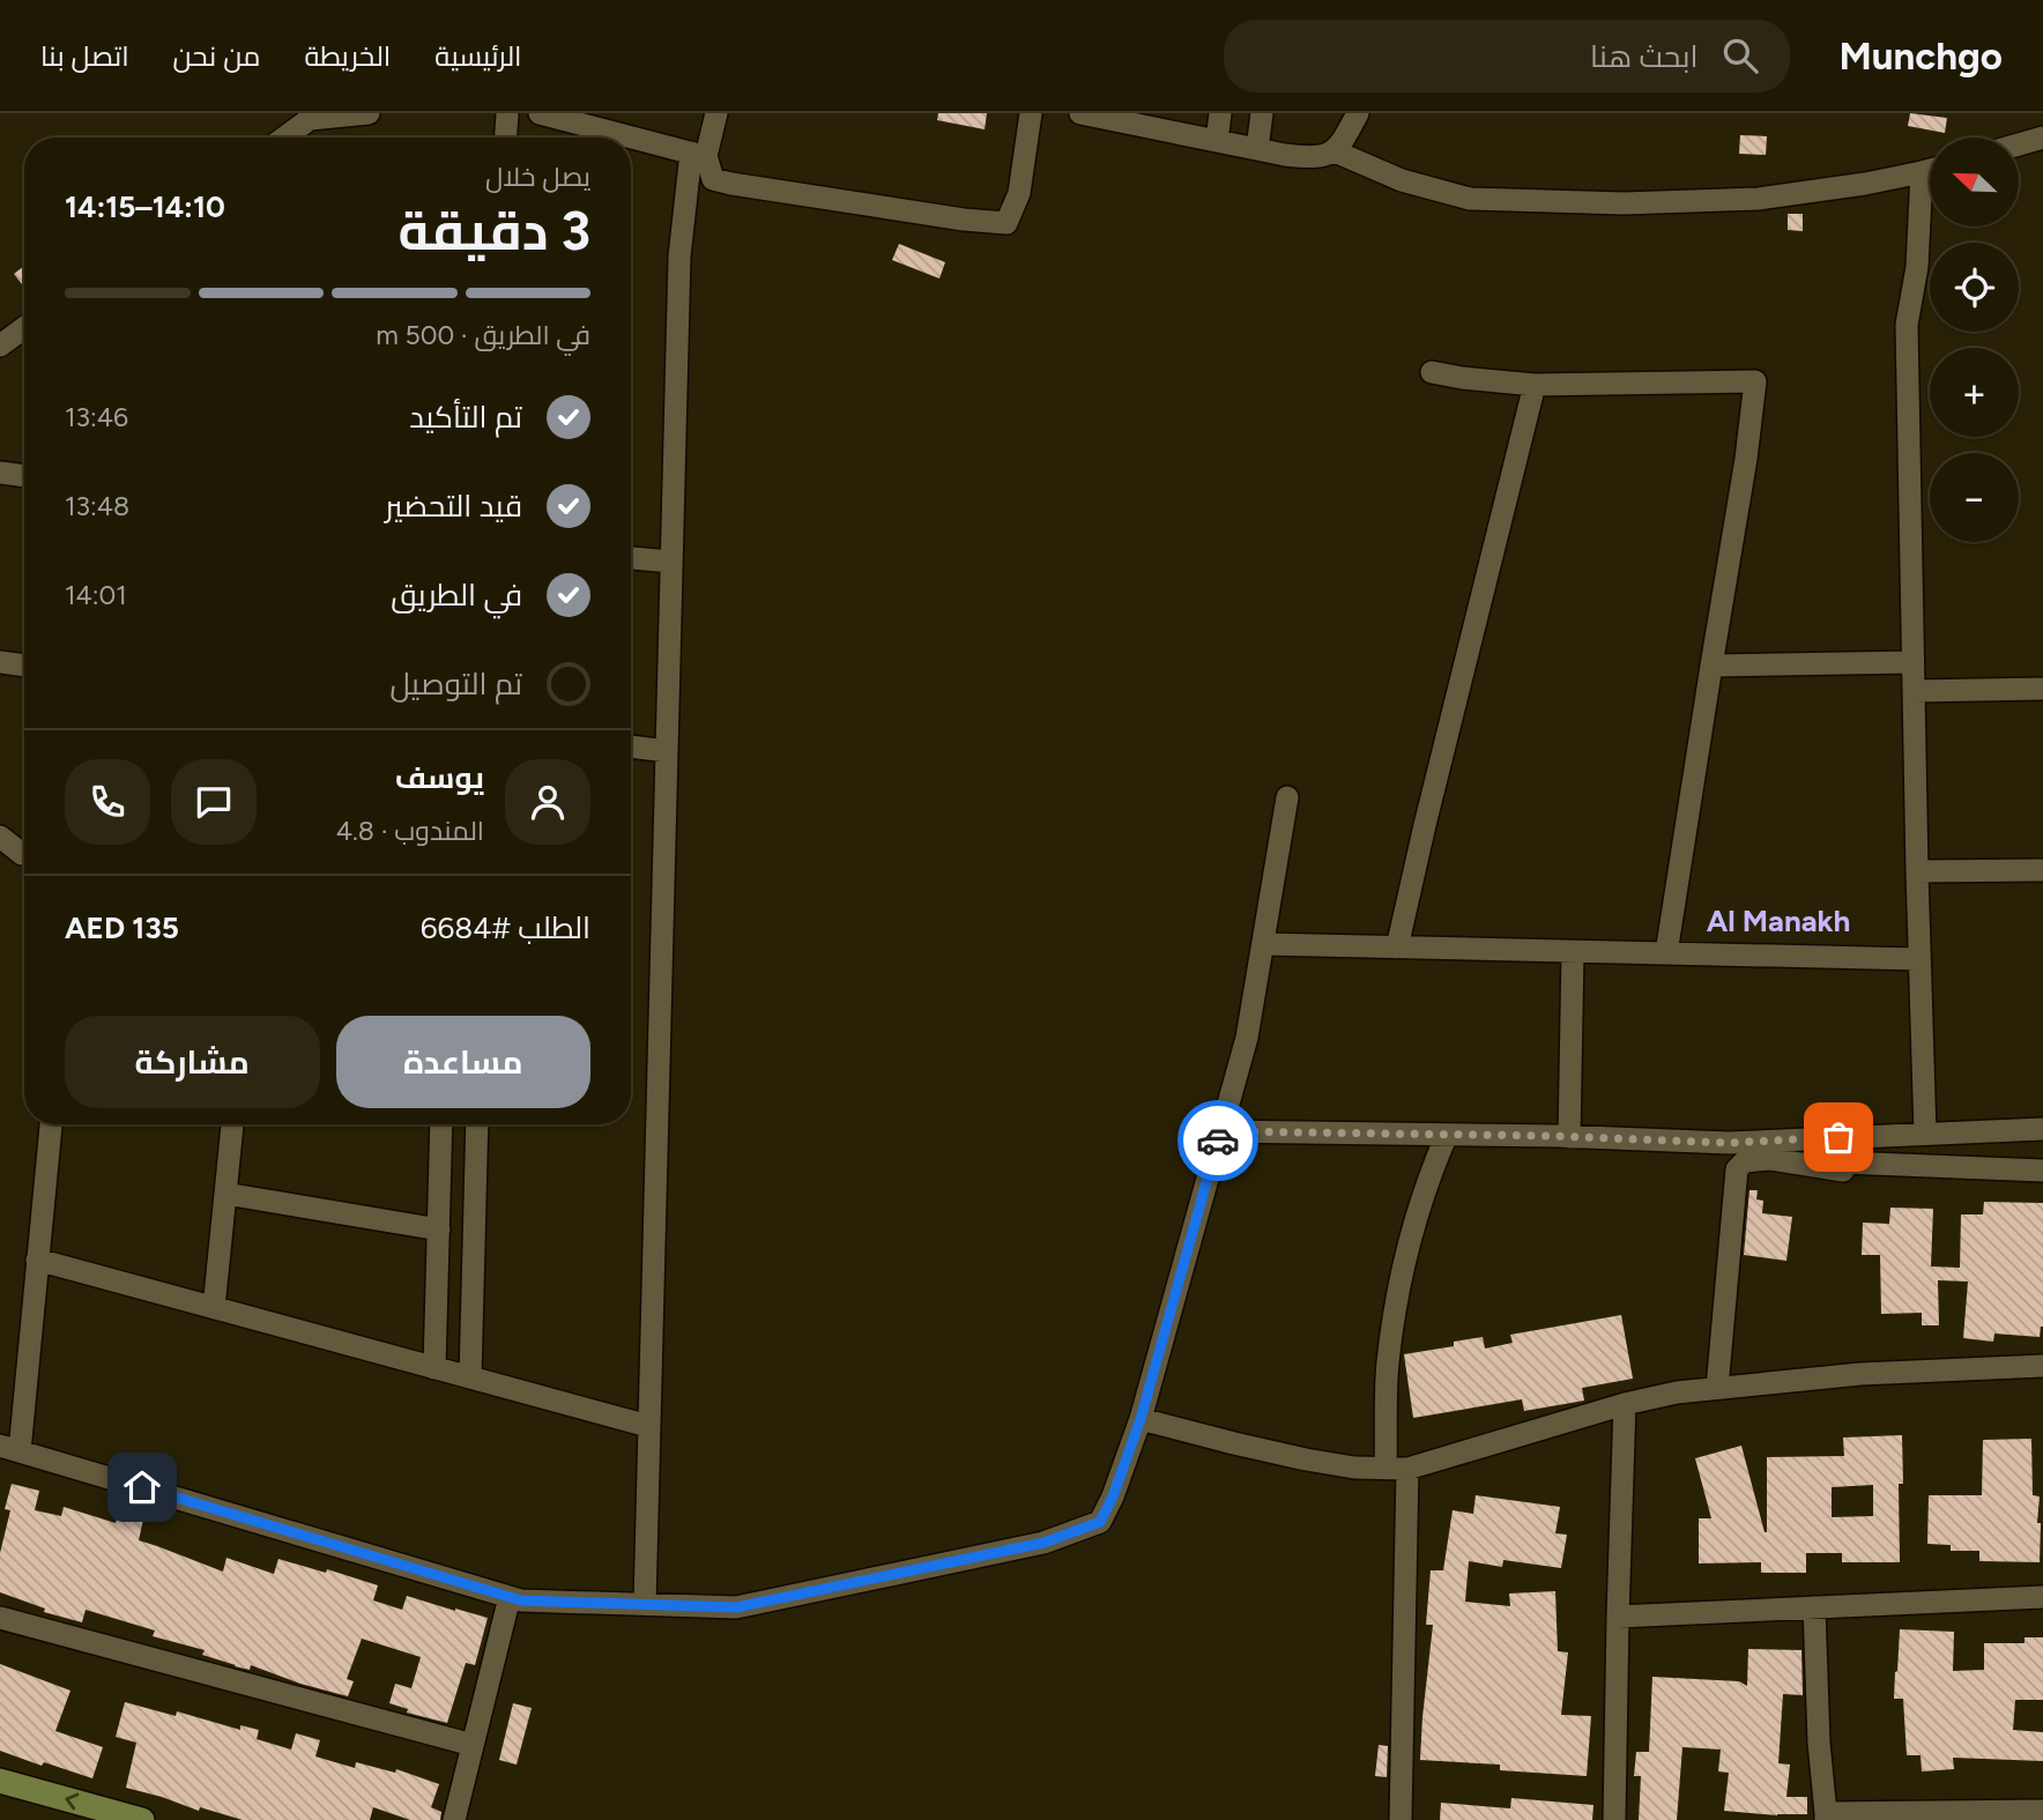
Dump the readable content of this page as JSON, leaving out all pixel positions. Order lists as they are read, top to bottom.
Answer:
{
  "districts": ["Al Manakh"],
  "north": "top left",
  "page": {
    "header": "Munchgo",
    "search": "ابحث هنا",
    "nav": [
      "الرئيسية",
      "الخريطة",
      "من نحن",
      "اتصل بنا"
    ],
    "map_buttons": ["+", "−"],
    "heading": ["3 دقيقة", "يصل خلال", "14:10–14:15"],
    "panel": [
      "يوسف",
      "المندوب · 4.8",
      "الطلب #6684",
      "AED 135"
    ],
    "bar": "في الطريق · 500 m",
    "list": [
      ["تم التأكيد", "13:46"],
      ["قيد التحضير", "13:48"],
      ["في الطريق", "14:01"],
      "تم التوصيل"
    ],
    "buttons": ["مساعدة", "مشاركة"]
  }
}
